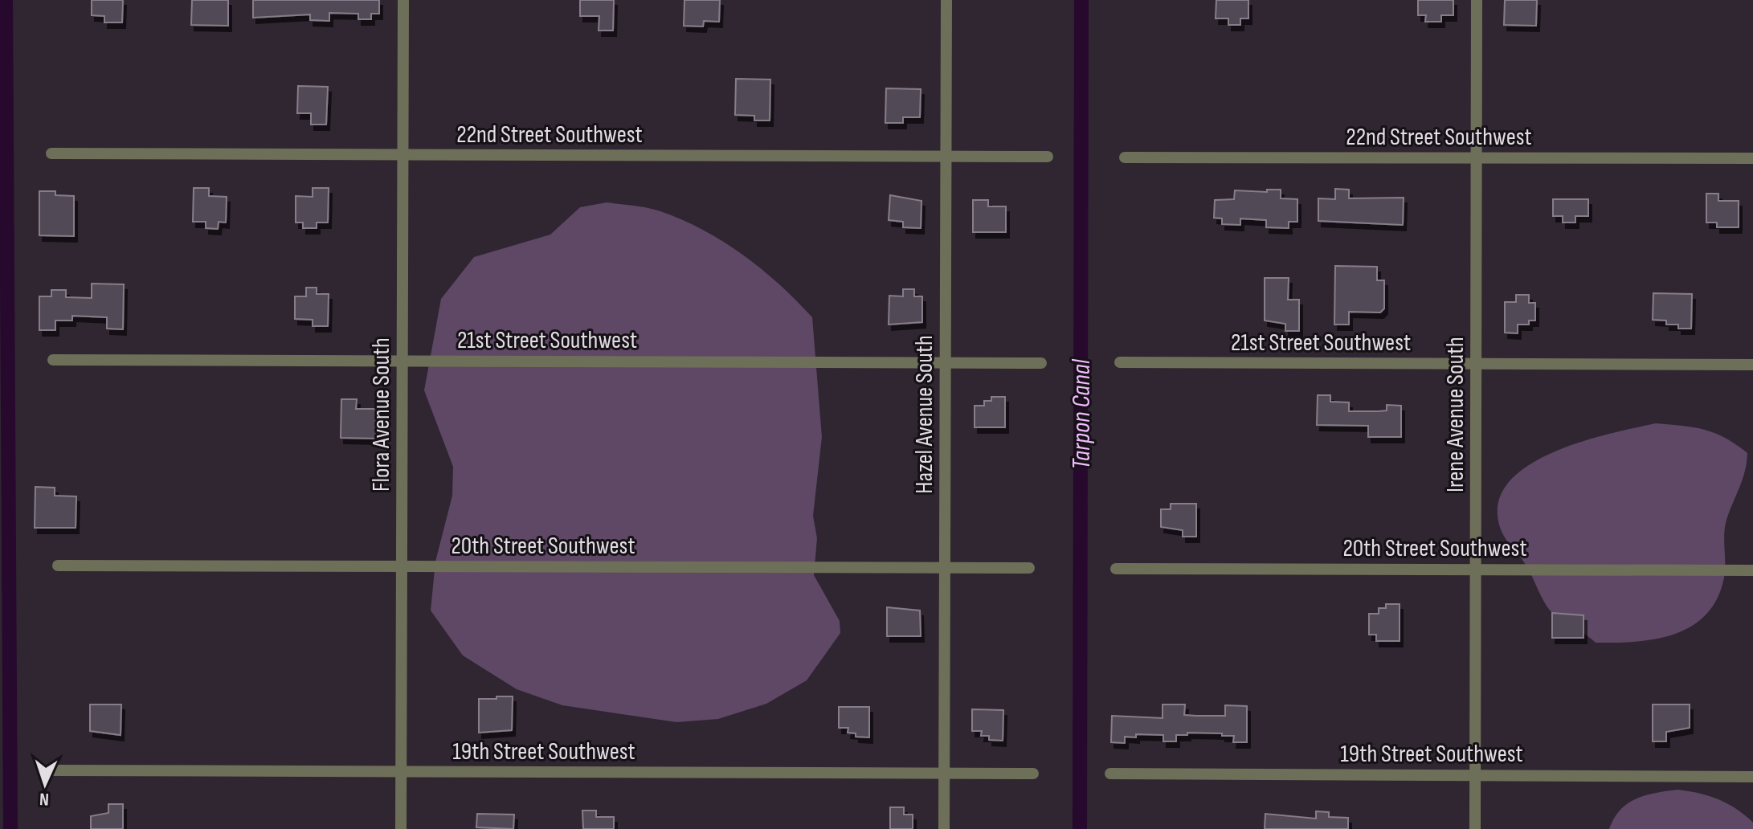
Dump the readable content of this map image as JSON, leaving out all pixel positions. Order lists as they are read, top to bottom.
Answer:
{
  "streets": {
    "street": [
      "22nd Street Southwest",
      "21st Street Southwest",
      "Flora Avenue South",
      "Hazel Avenue South",
      "Irene Avenue South",
      "20th Street Southwest",
      "19th Street Southwest"
    ]
  },
  "crossings": [
    ["22nd Street Southwest", "Flora Avenue South"],
    ["22nd Street Southwest", "Hazel Avenue South"],
    ["22nd Street Southwest", "Irene Avenue South"],
    ["21st Street Southwest", "Flora Avenue South"],
    ["21st Street Southwest", "Hazel Avenue South"],
    ["21st Street Southwest", "Irene Avenue South"],
    ["Flora Avenue South", "20th Street Southwest"],
    ["Flora Avenue South", "19th Street Southwest"],
    ["Hazel Avenue South", "20th Street Southwest"],
    ["Hazel Avenue South", "19th Street Southwest"],
    ["Irene Avenue South", "20th Street Southwest"],
    ["Irene Avenue South", "19th Street Southwest"]
  ],
  "water": ["Tarpon Canal"],
  "north": "bottom"
}
